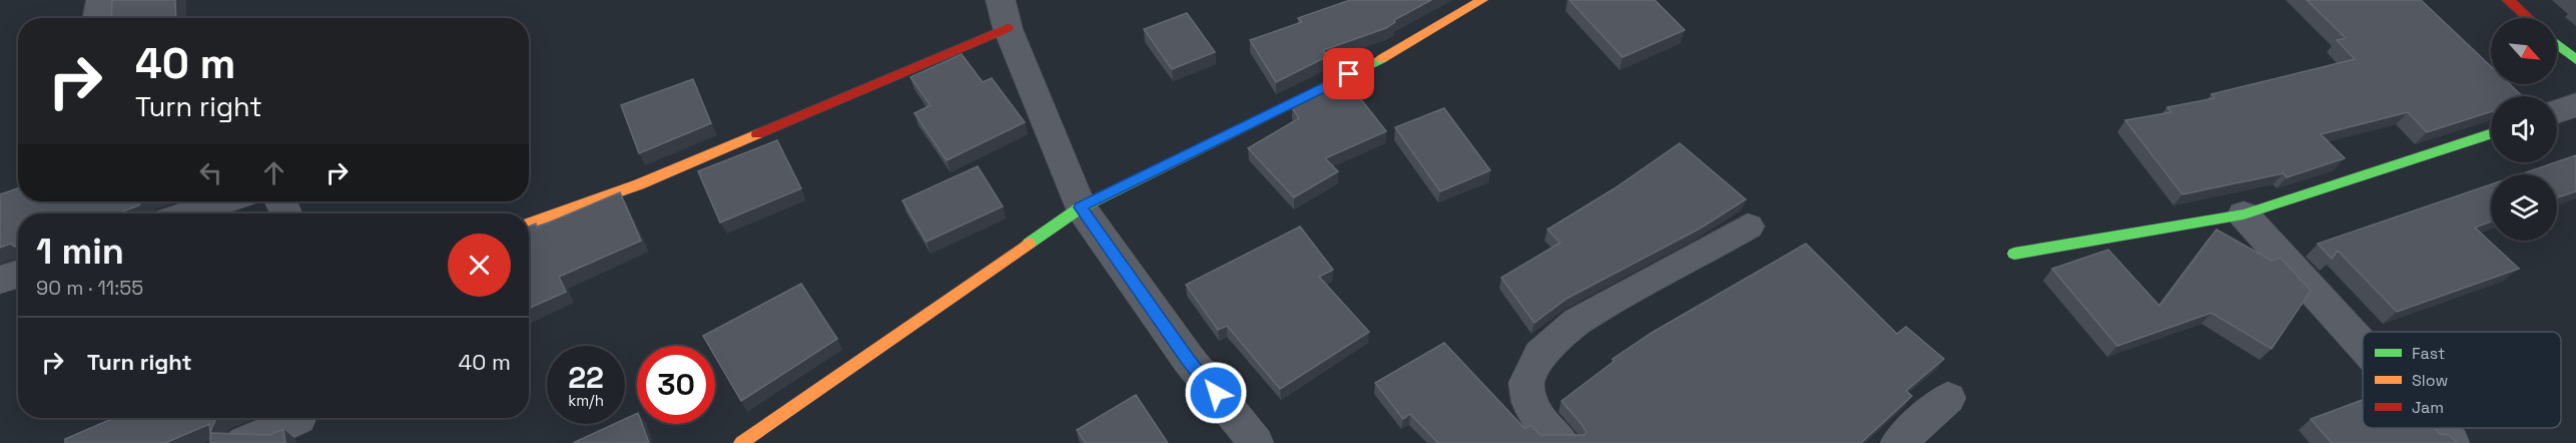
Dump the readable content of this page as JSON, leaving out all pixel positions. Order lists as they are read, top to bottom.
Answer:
{
  "legend": ["Fast", "Slow", "Jam"],
  "north": "bottom right",
  "page": {
    "turn": ["40 m", "Turn right"],
    "heading": ["1 min", "90 m · 11:55"],
    "list": [
      {
        "name": "Turn right",
        "value": "40 m"
      }
    ],
    "speed": "22 km/h",
    "limit": "30"
  }
}
